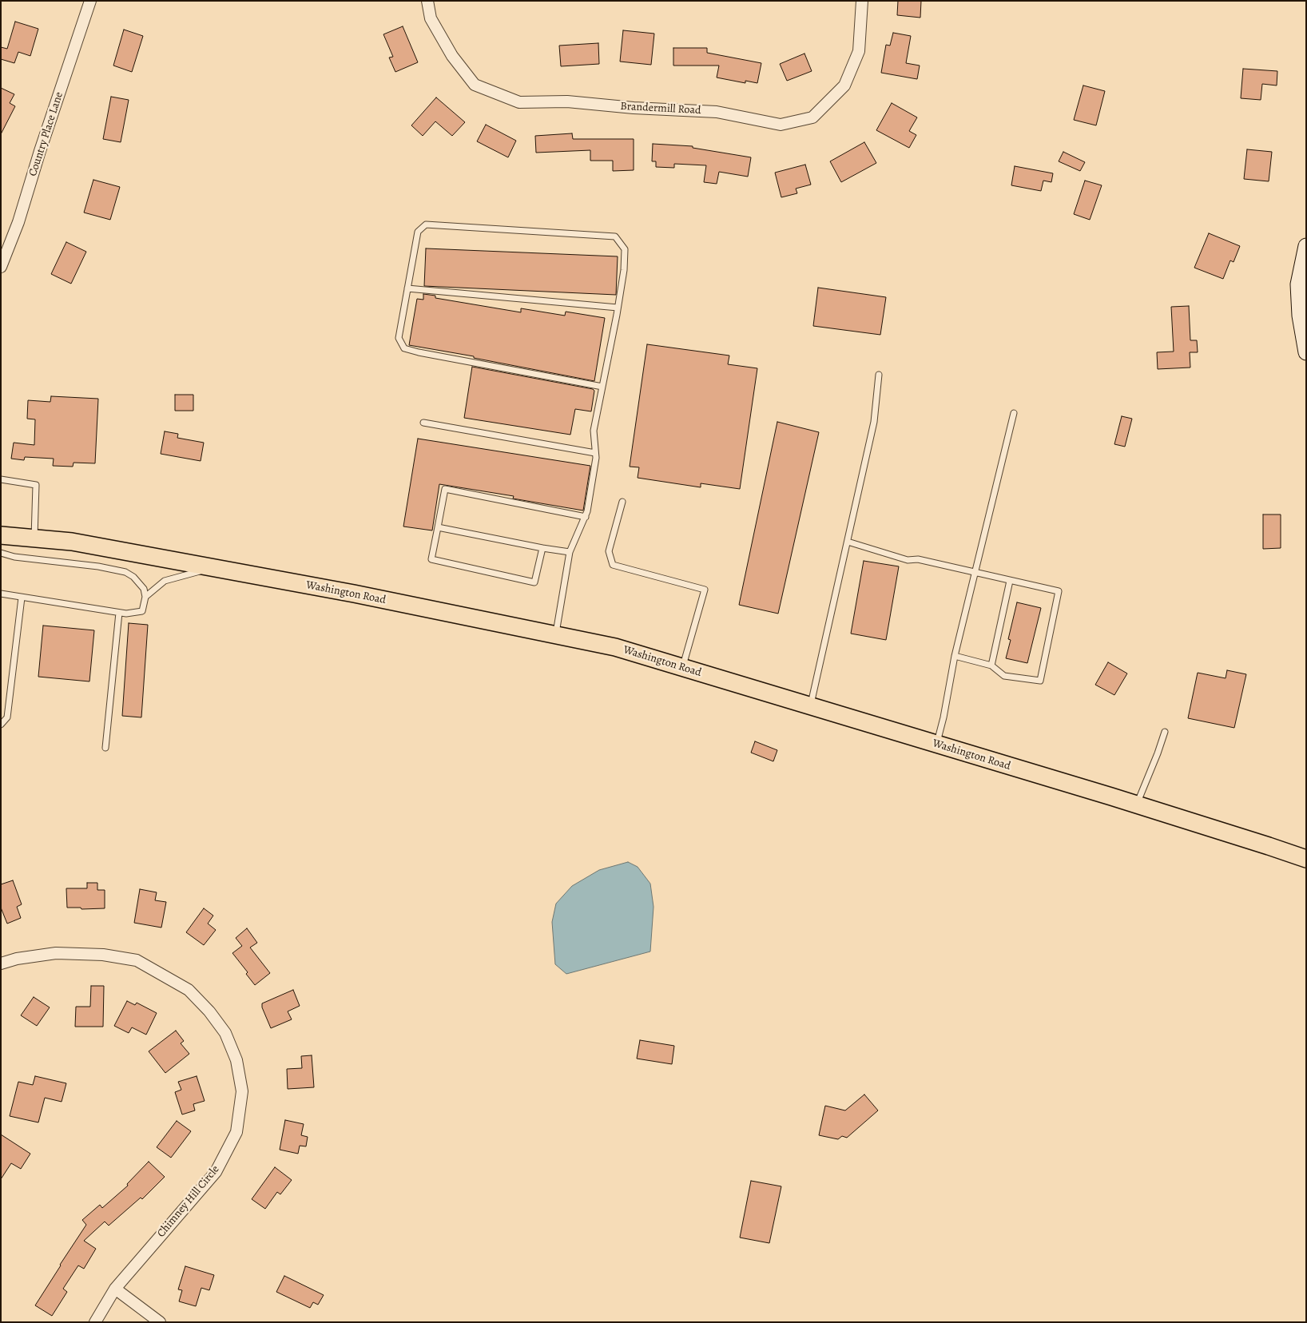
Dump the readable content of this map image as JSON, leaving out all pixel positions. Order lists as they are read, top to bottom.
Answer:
{
  "streets": {
    "main road": ["Washington Road"],
    "street": ["Brandermill Road", "Country Place Lane", "Chimney Hill Circle"]
  }
}
